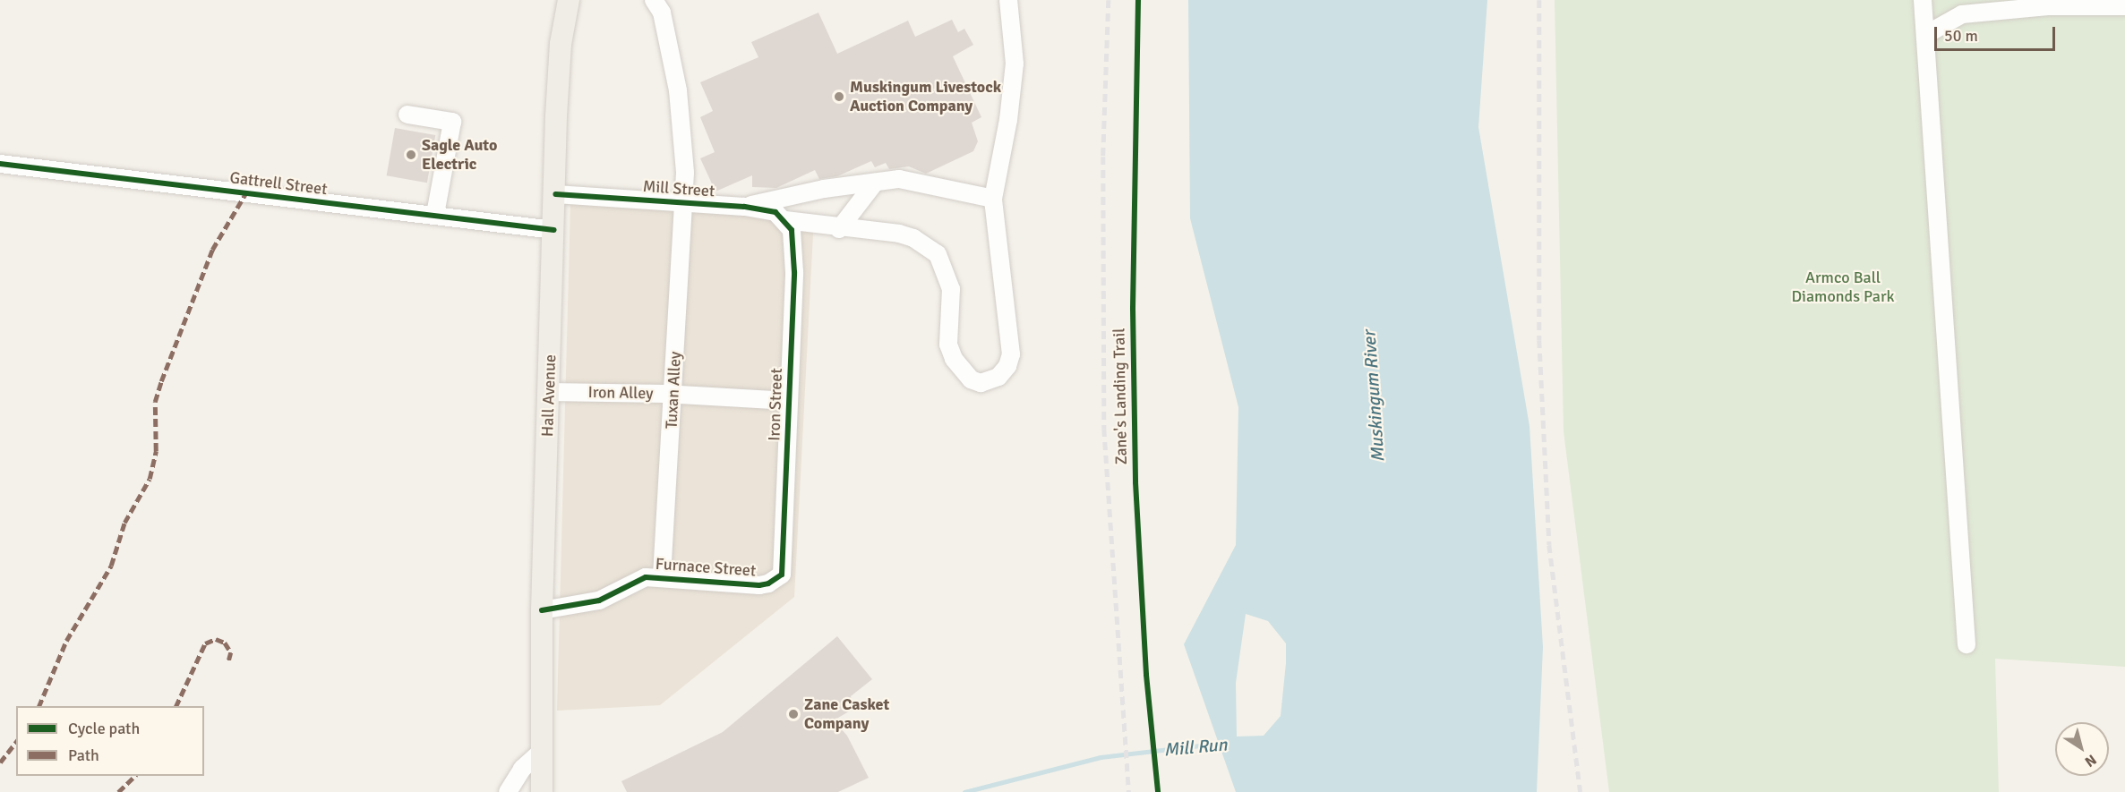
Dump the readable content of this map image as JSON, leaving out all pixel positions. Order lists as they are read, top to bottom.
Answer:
{
  "streets": {
    "main road": ["Hall Avenue"],
    "street": [
      "Gattrell Street",
      "Mill Street",
      "Tuxan Alley",
      "Iron Alley",
      "Iron Street",
      "Furnace Street"
    ],
    "cycle path": ["Zane's Landing Trail"]
  },
  "crossings": [
    ["Gattrell Street", "Hall Avenue"],
    ["Mill Street", "Tuxan Alley"],
    ["Mill Street", "Hall Avenue"],
    ["Mill Street", "Iron Street"],
    ["Tuxan Alley", "Iron Alley"],
    ["Tuxan Alley", "Furnace Street"],
    ["Iron Alley", "Hall Avenue"],
    ["Iron Alley", "Iron Street"],
    ["Hall Avenue", "Furnace Street"],
    ["Iron Street", "Furnace Street"]
  ],
  "water": ["Muskingum River", "Mill Run"],
  "parks": ["Armco Ball Diamonds Park"],
  "places": ["Muskingum Livestock Auction Company", "Sagle Auto Electric", "Zane Casket Company"],
  "legend": ["Cycle path", "Path"],
  "scale_bar": "50 m",
  "north": "bottom right"
}
